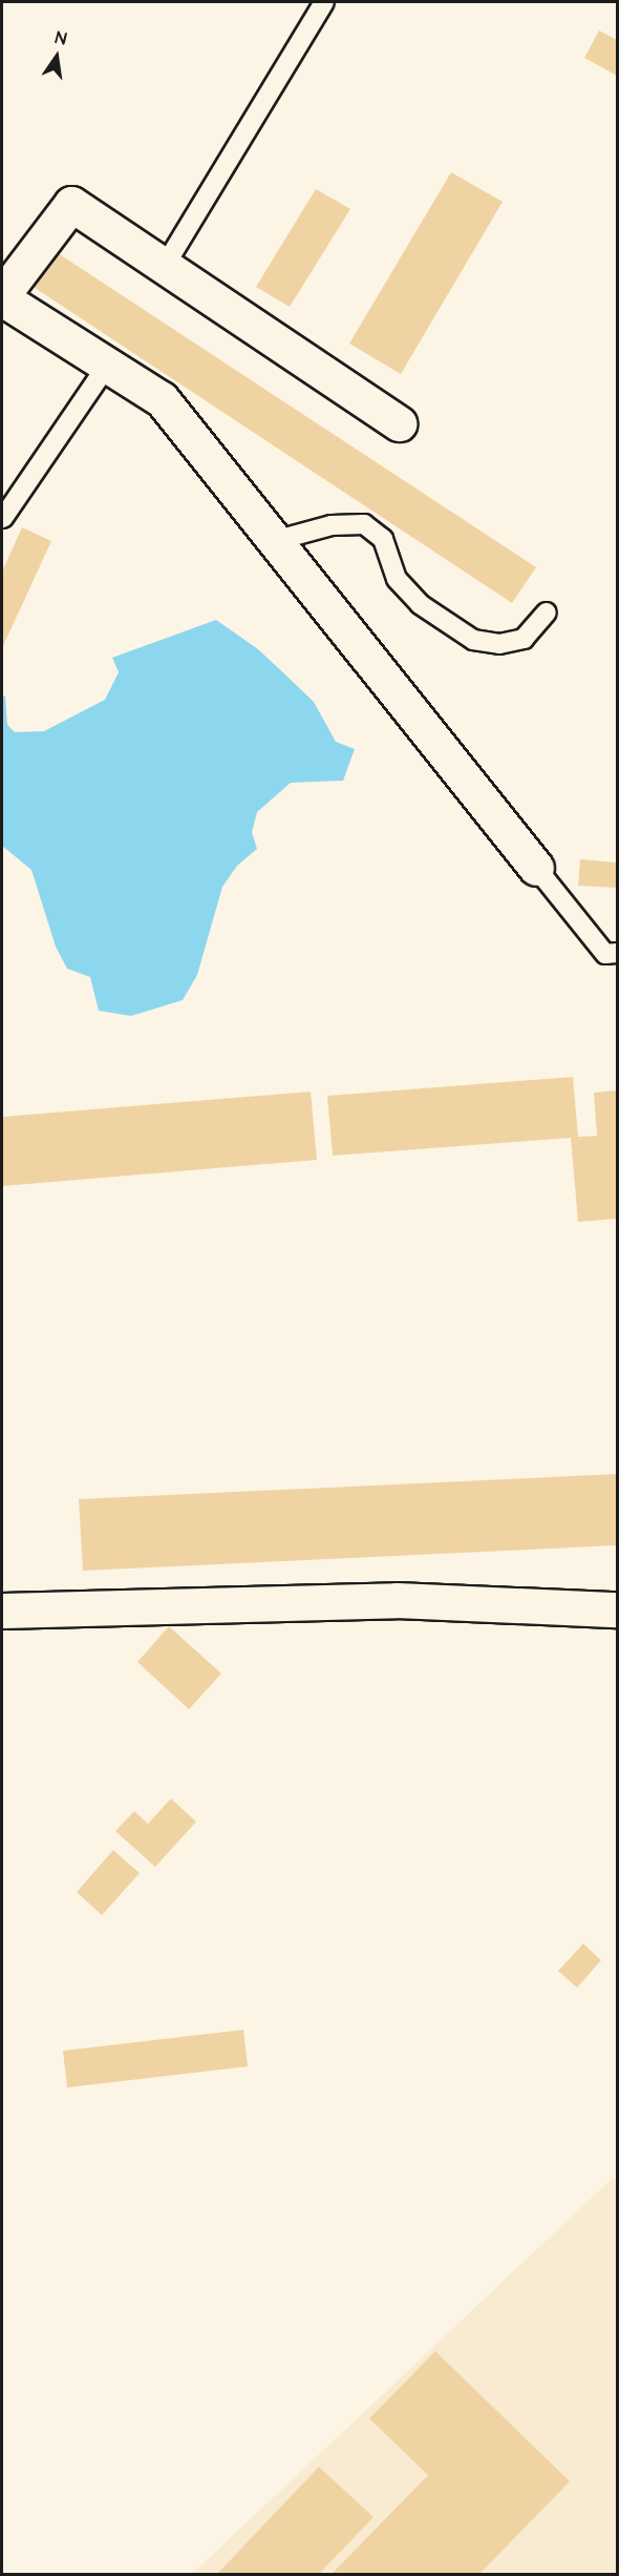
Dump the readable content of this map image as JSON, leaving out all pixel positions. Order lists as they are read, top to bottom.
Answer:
{
  "north": "top"
}
